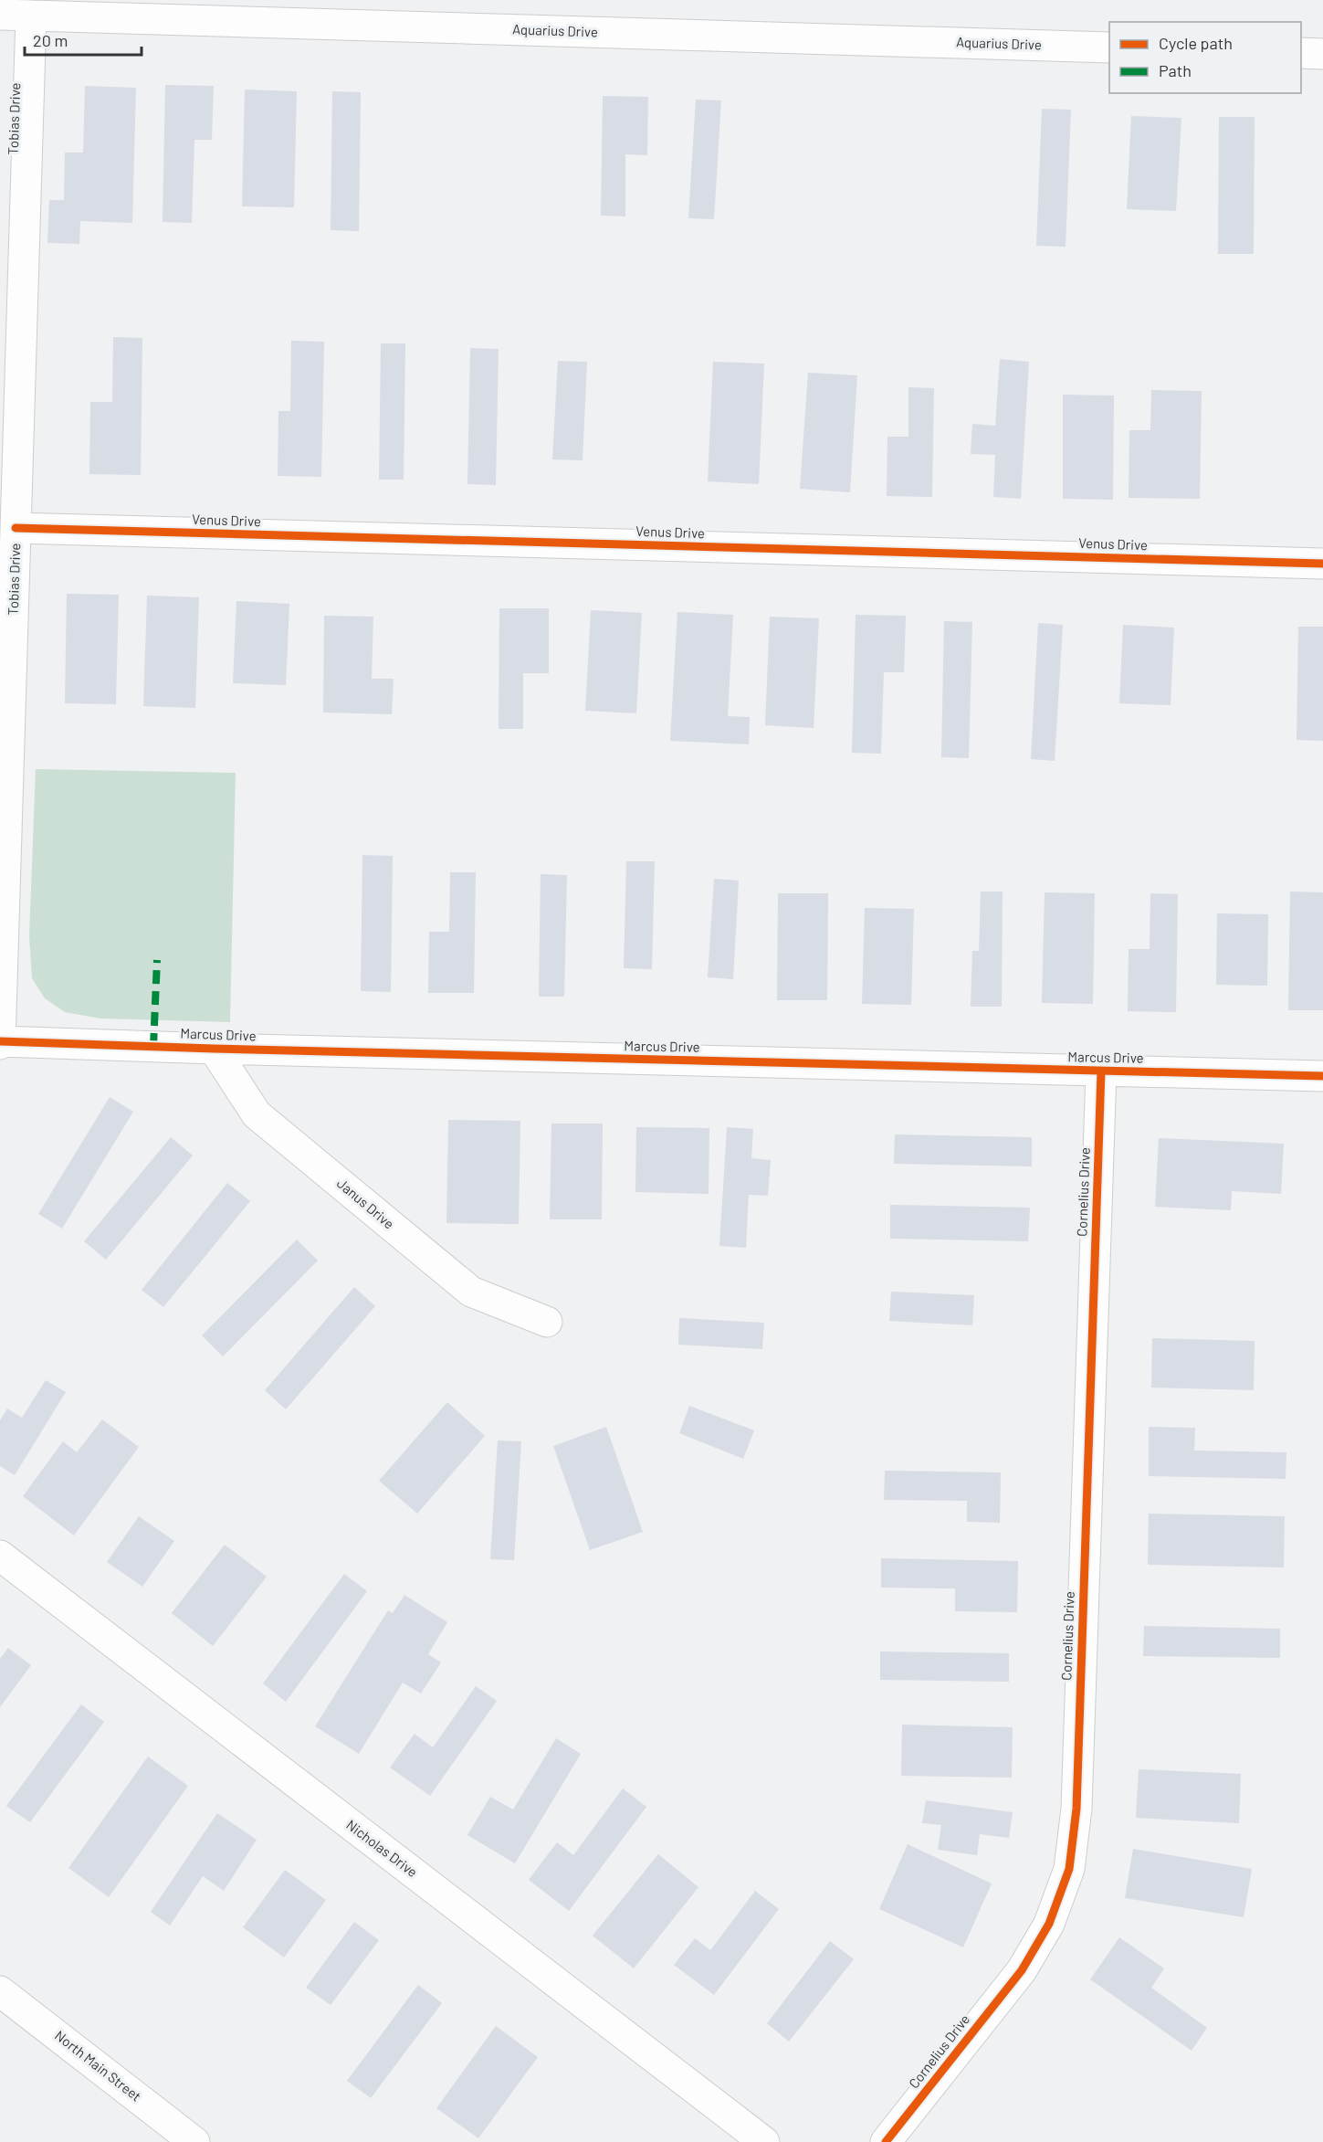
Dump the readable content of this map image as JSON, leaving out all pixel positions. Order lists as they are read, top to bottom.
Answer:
{
  "streets": {
    "street": [
      "Aquarius Drive",
      "Tobias Drive",
      "Venus Drive",
      "Marcus Drive",
      "Cornelius Drive",
      "Janus Drive",
      "Nicholas Drive",
      "North Main Street"
    ]
  },
  "crossings": [
    ["Aquarius Drive", "Tobias Drive"],
    ["Tobias Drive", "Venus Drive"],
    ["Tobias Drive", "Marcus Drive"],
    ["Marcus Drive", "Cornelius Drive"],
    ["Marcus Drive", "Janus Drive"]
  ],
  "legend": ["Cycle path", "Path"],
  "scale_bar": "20 m"
}
